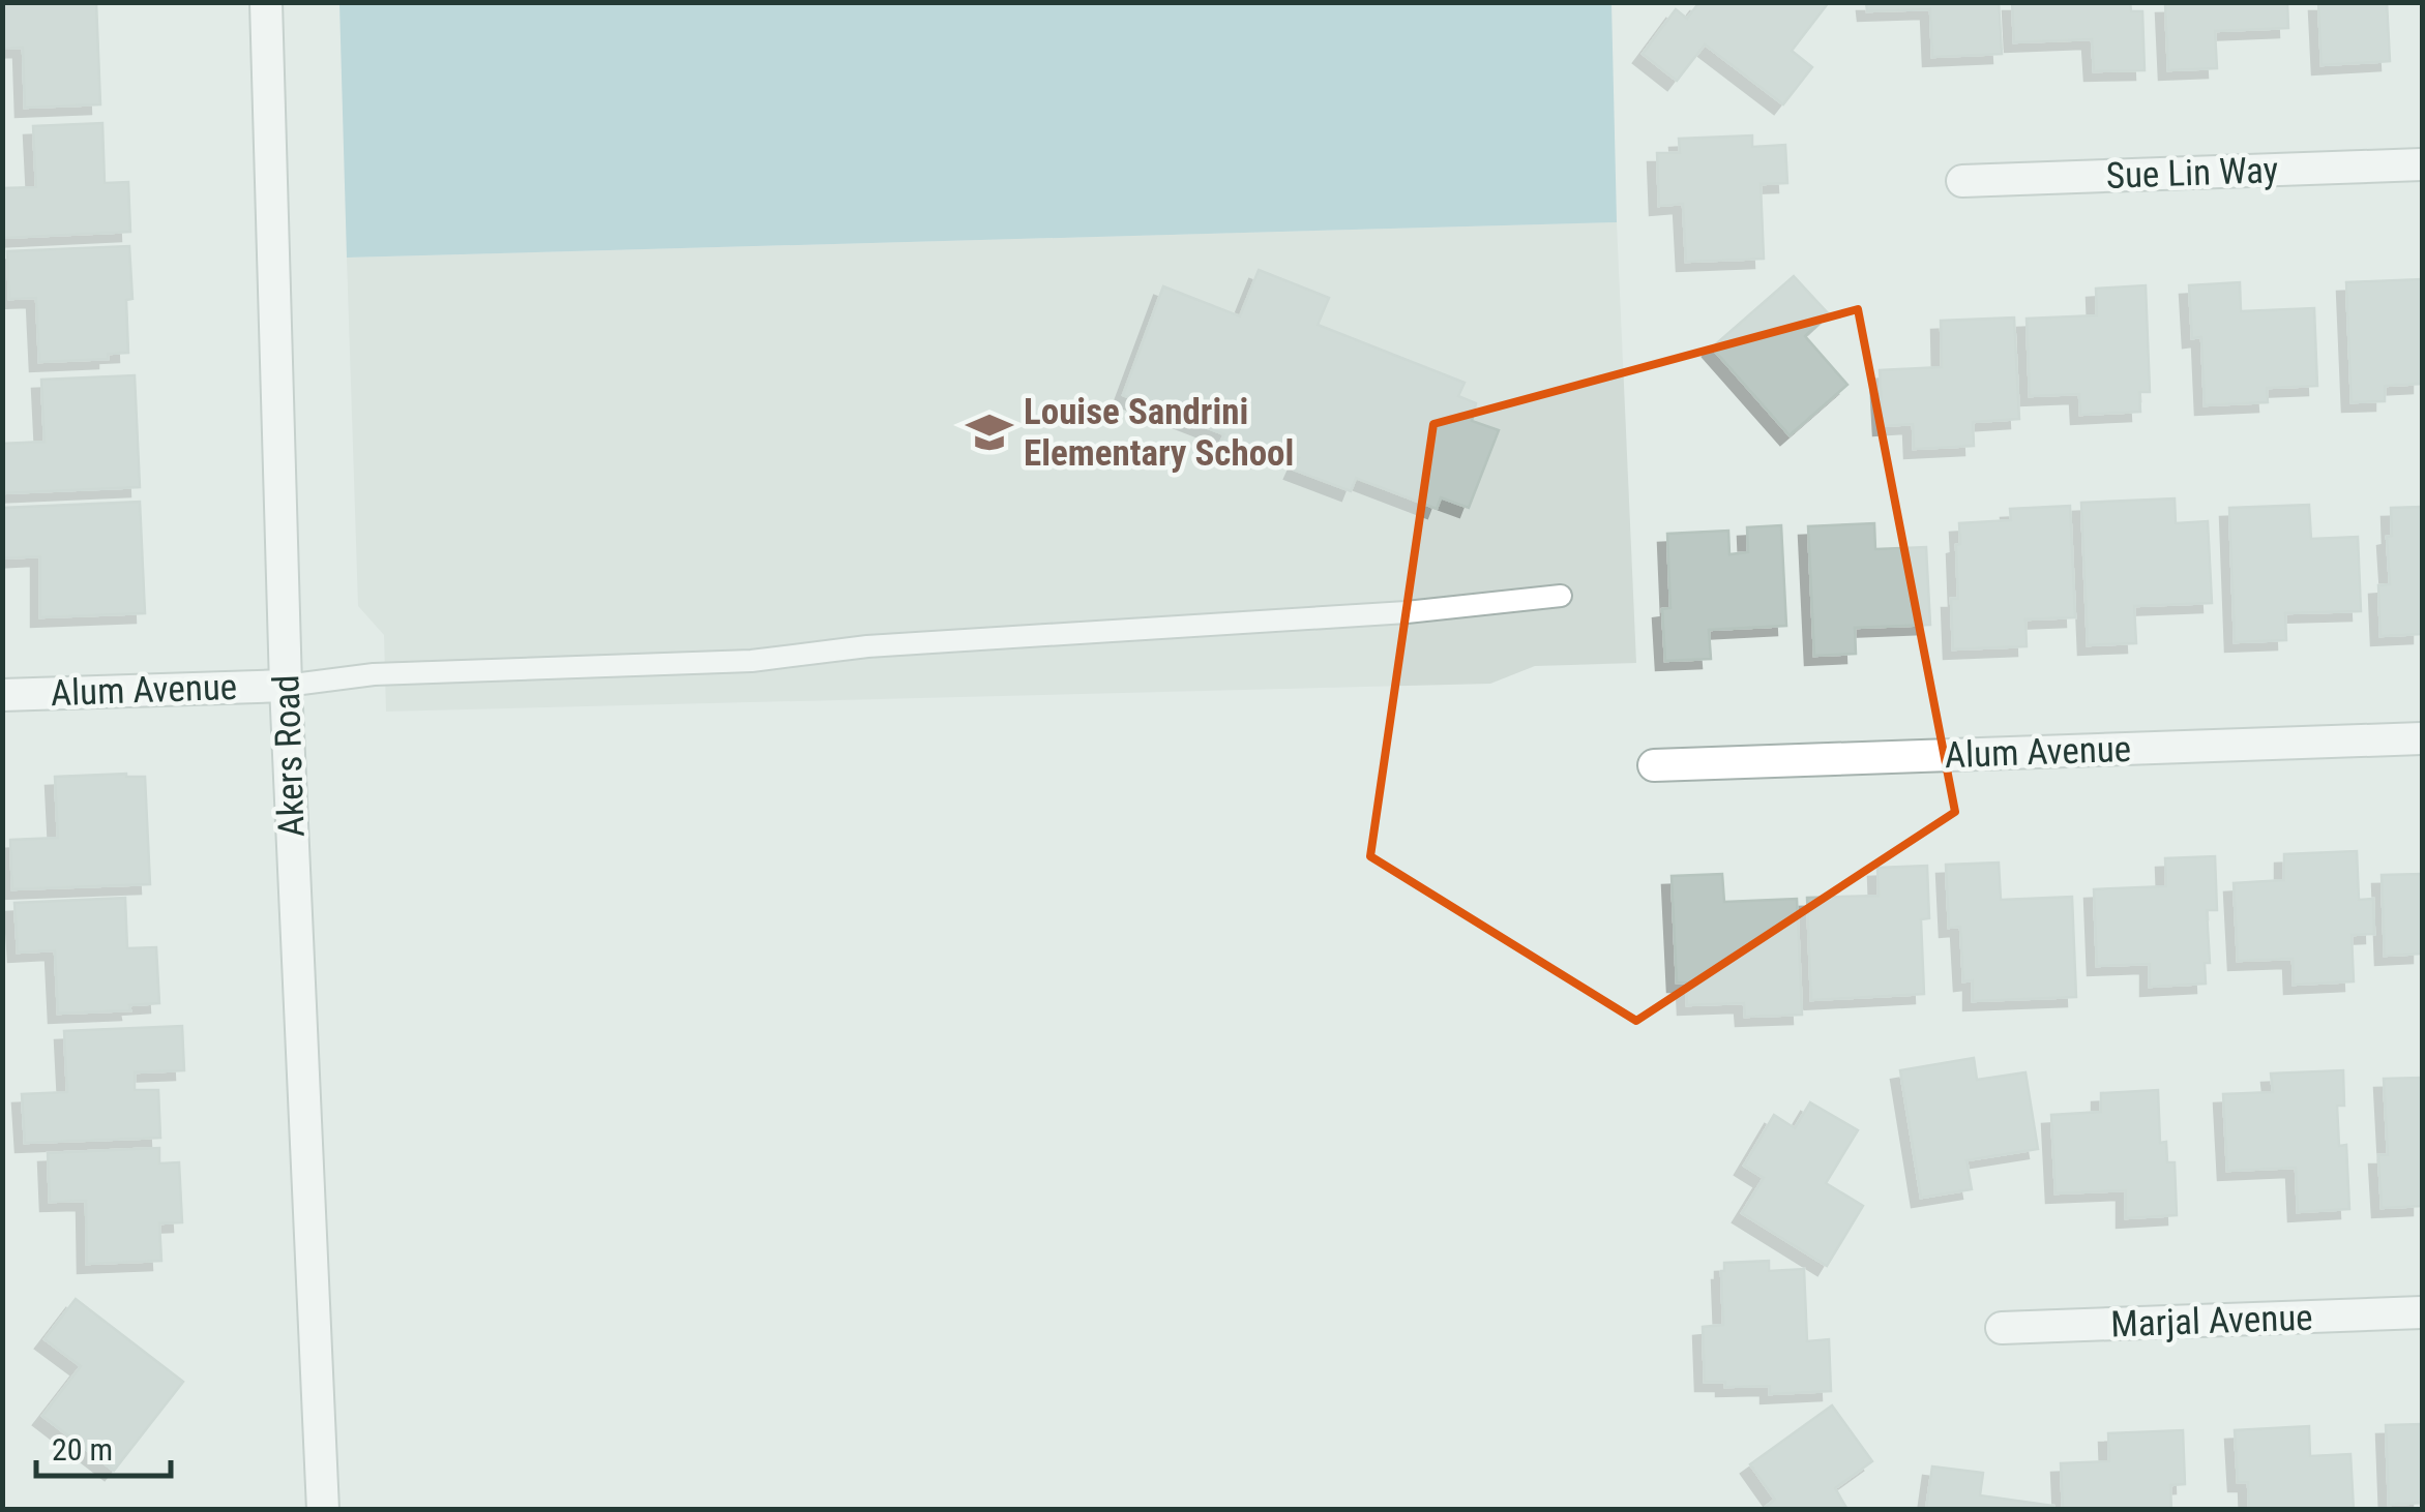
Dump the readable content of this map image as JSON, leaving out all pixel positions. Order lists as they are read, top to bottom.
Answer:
{
  "streets": {
    "street": [
      "Sue Lin Way",
      "Alum Avenue",
      "Akers Road",
      "Marjal Avenue"
    ]
  },
  "crossings": [
    ["Alum Avenue", "Akers Road"]
  ],
  "places": {
    "school or university": ["Louise Sandrini Elementary School"]
  },
  "scale_bar": "20 m"
}
